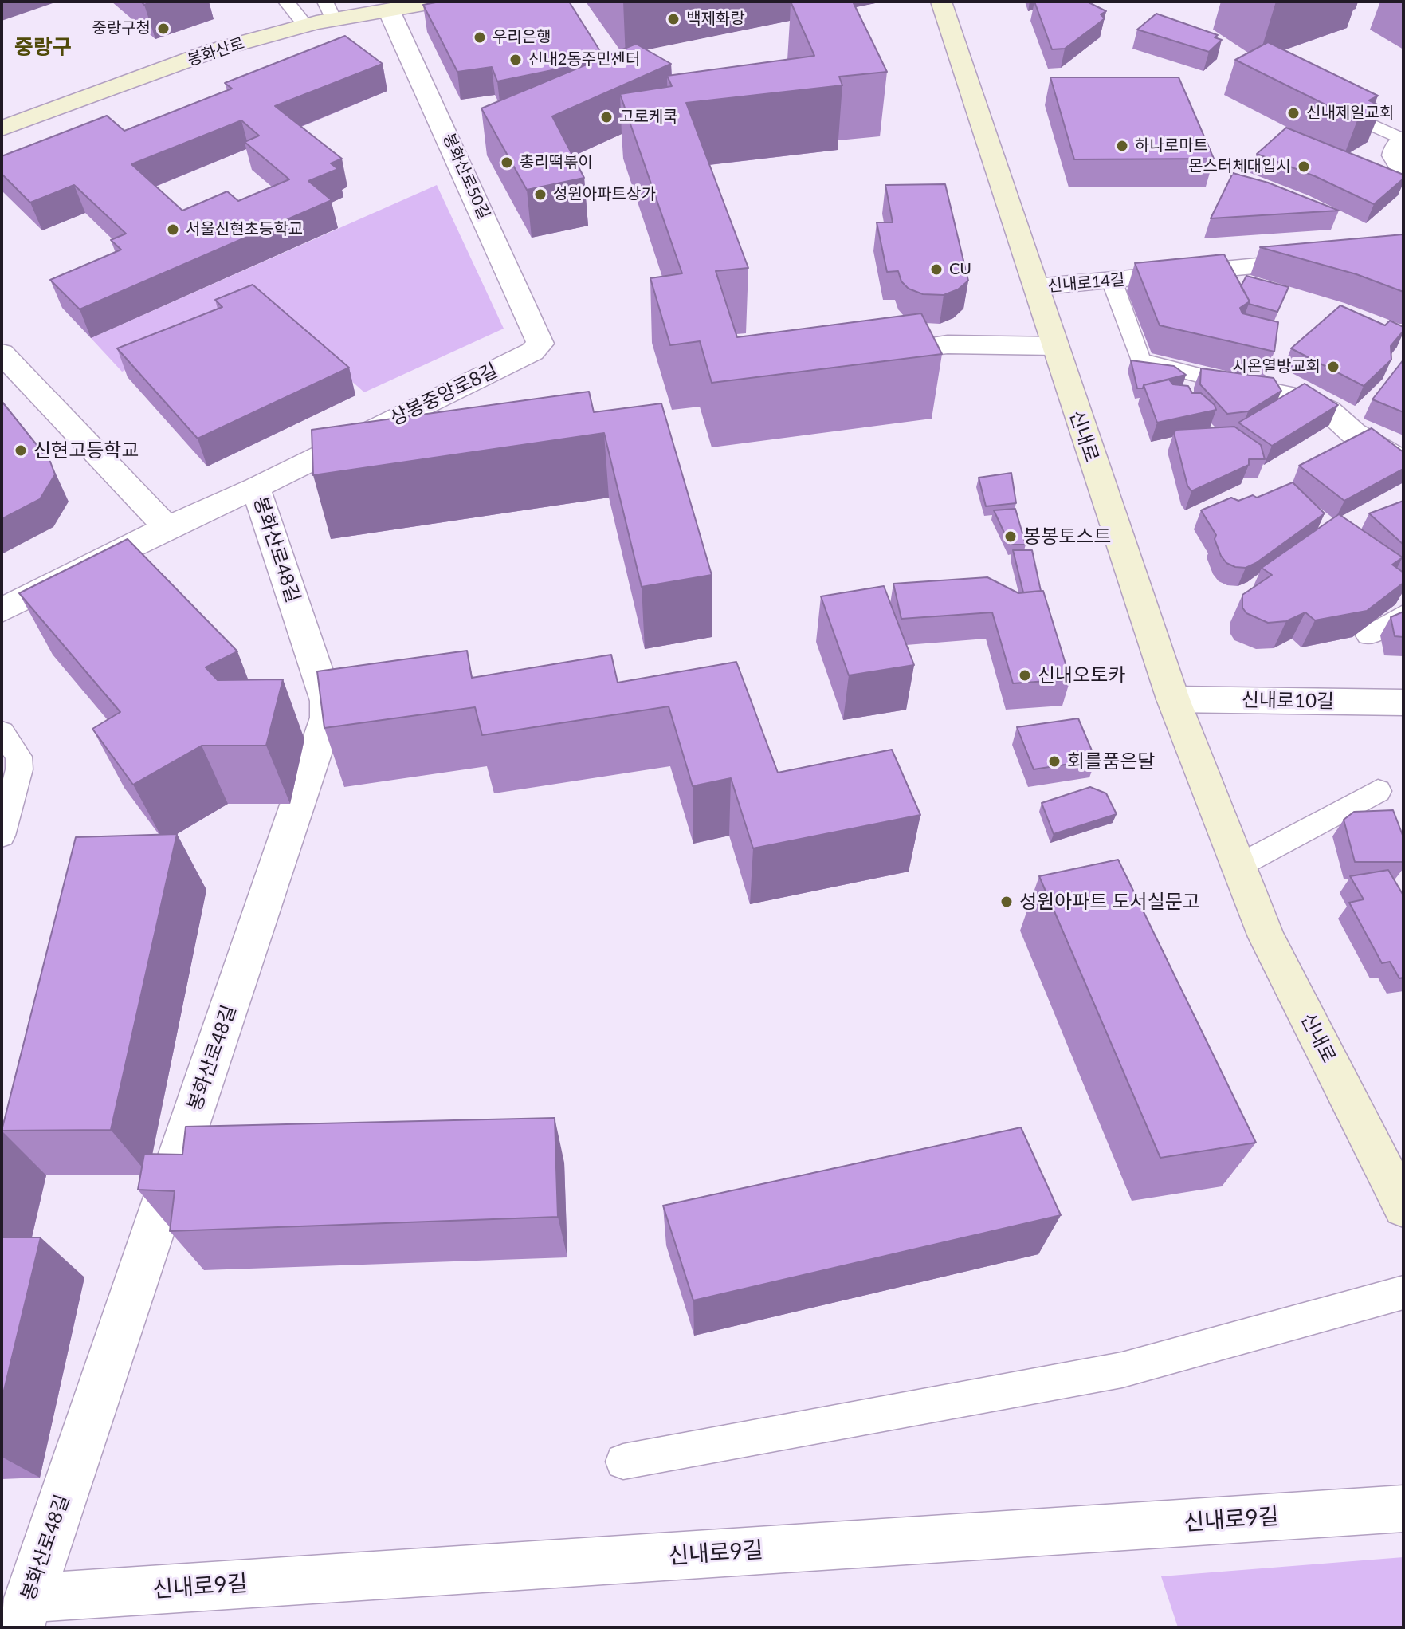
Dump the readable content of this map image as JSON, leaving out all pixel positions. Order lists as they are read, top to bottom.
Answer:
{
  "streets": {
    "main road": ["봉화산로", "신내로"],
    "street": [
      "봉화산로50길",
      "신내로14길",
      "상봉중앙로8길",
      "봉화산로48길",
      "신내로10길",
      "신내로9길"
    ]
  },
  "crossings": [
    ["봉화산로", "봉화산로50길"],
    ["봉화산로50길", "상봉중앙로8길"],
    ["신내로14길", "신내로"],
    ["상봉중앙로8길", "봉화산로48길"],
    ["신내로", "신내로10길"],
    ["봉화산로48길", "신내로9길"]
  ],
  "districts": ["중랑구"],
  "places": [
    "백제화랑",
    "중랑구청",
    "우리은행",
    "신내2동주민센터",
    "신내제일교회",
    "고로케쿡",
    "하나로마트",
    "총리떡볶이",
    "몬스터체대입시",
    "성원아파트상가",
    "서울신현초등학교",
    "CU",
    "시온열방교회",
    "신현고등학교",
    "봉봉토스트",
    "신내오토카",
    "회를품은달",
    "성원아파트 도서실문고"
  ]
}
